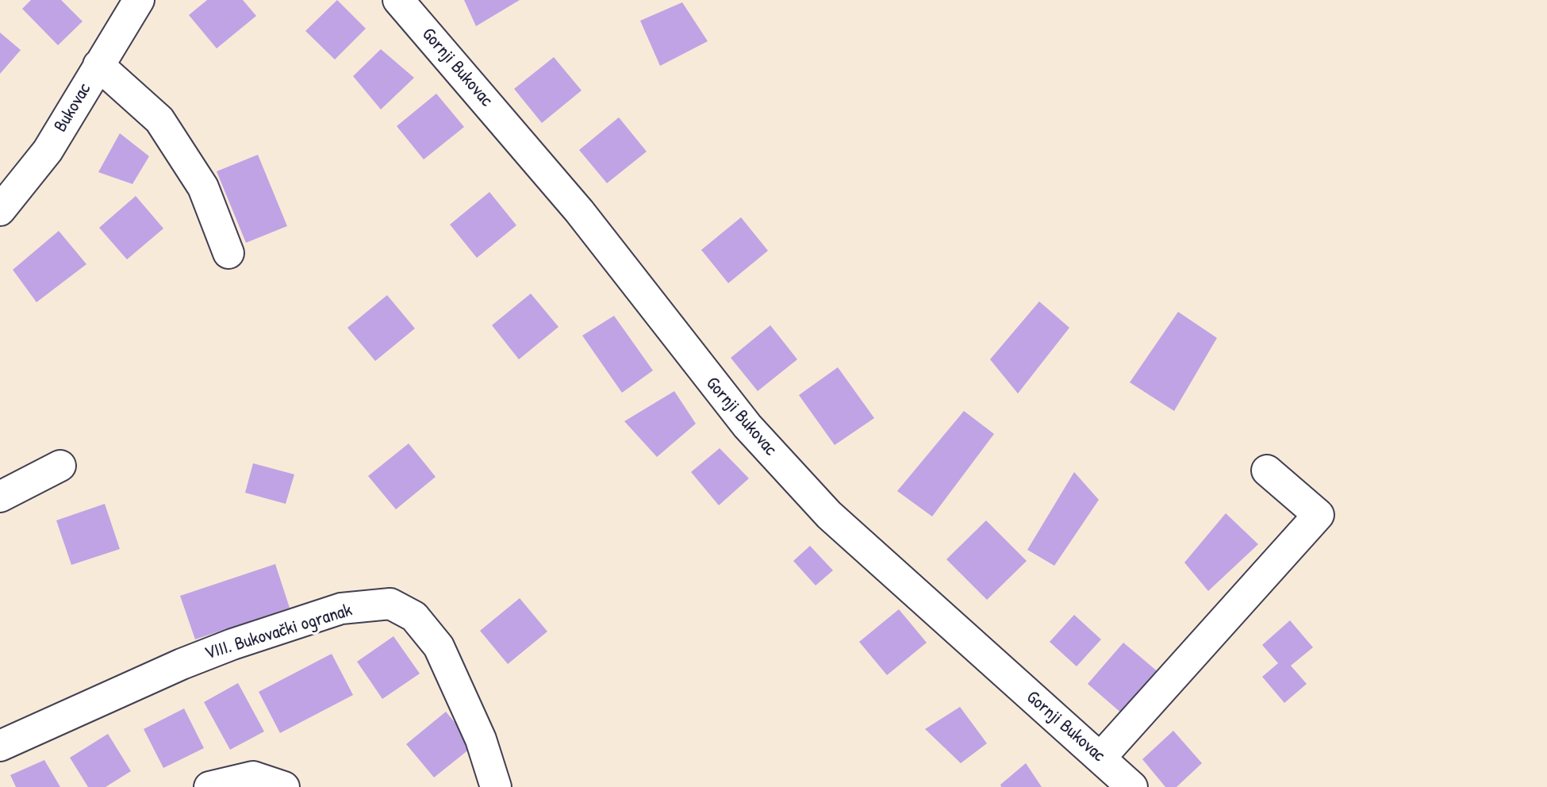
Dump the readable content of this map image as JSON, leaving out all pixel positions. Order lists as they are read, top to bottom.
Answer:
{
  "streets": {
    "street": ["Gornji Bukovac", "Bukovac", "VIII. Bukovački ogranak"]
  }
}
